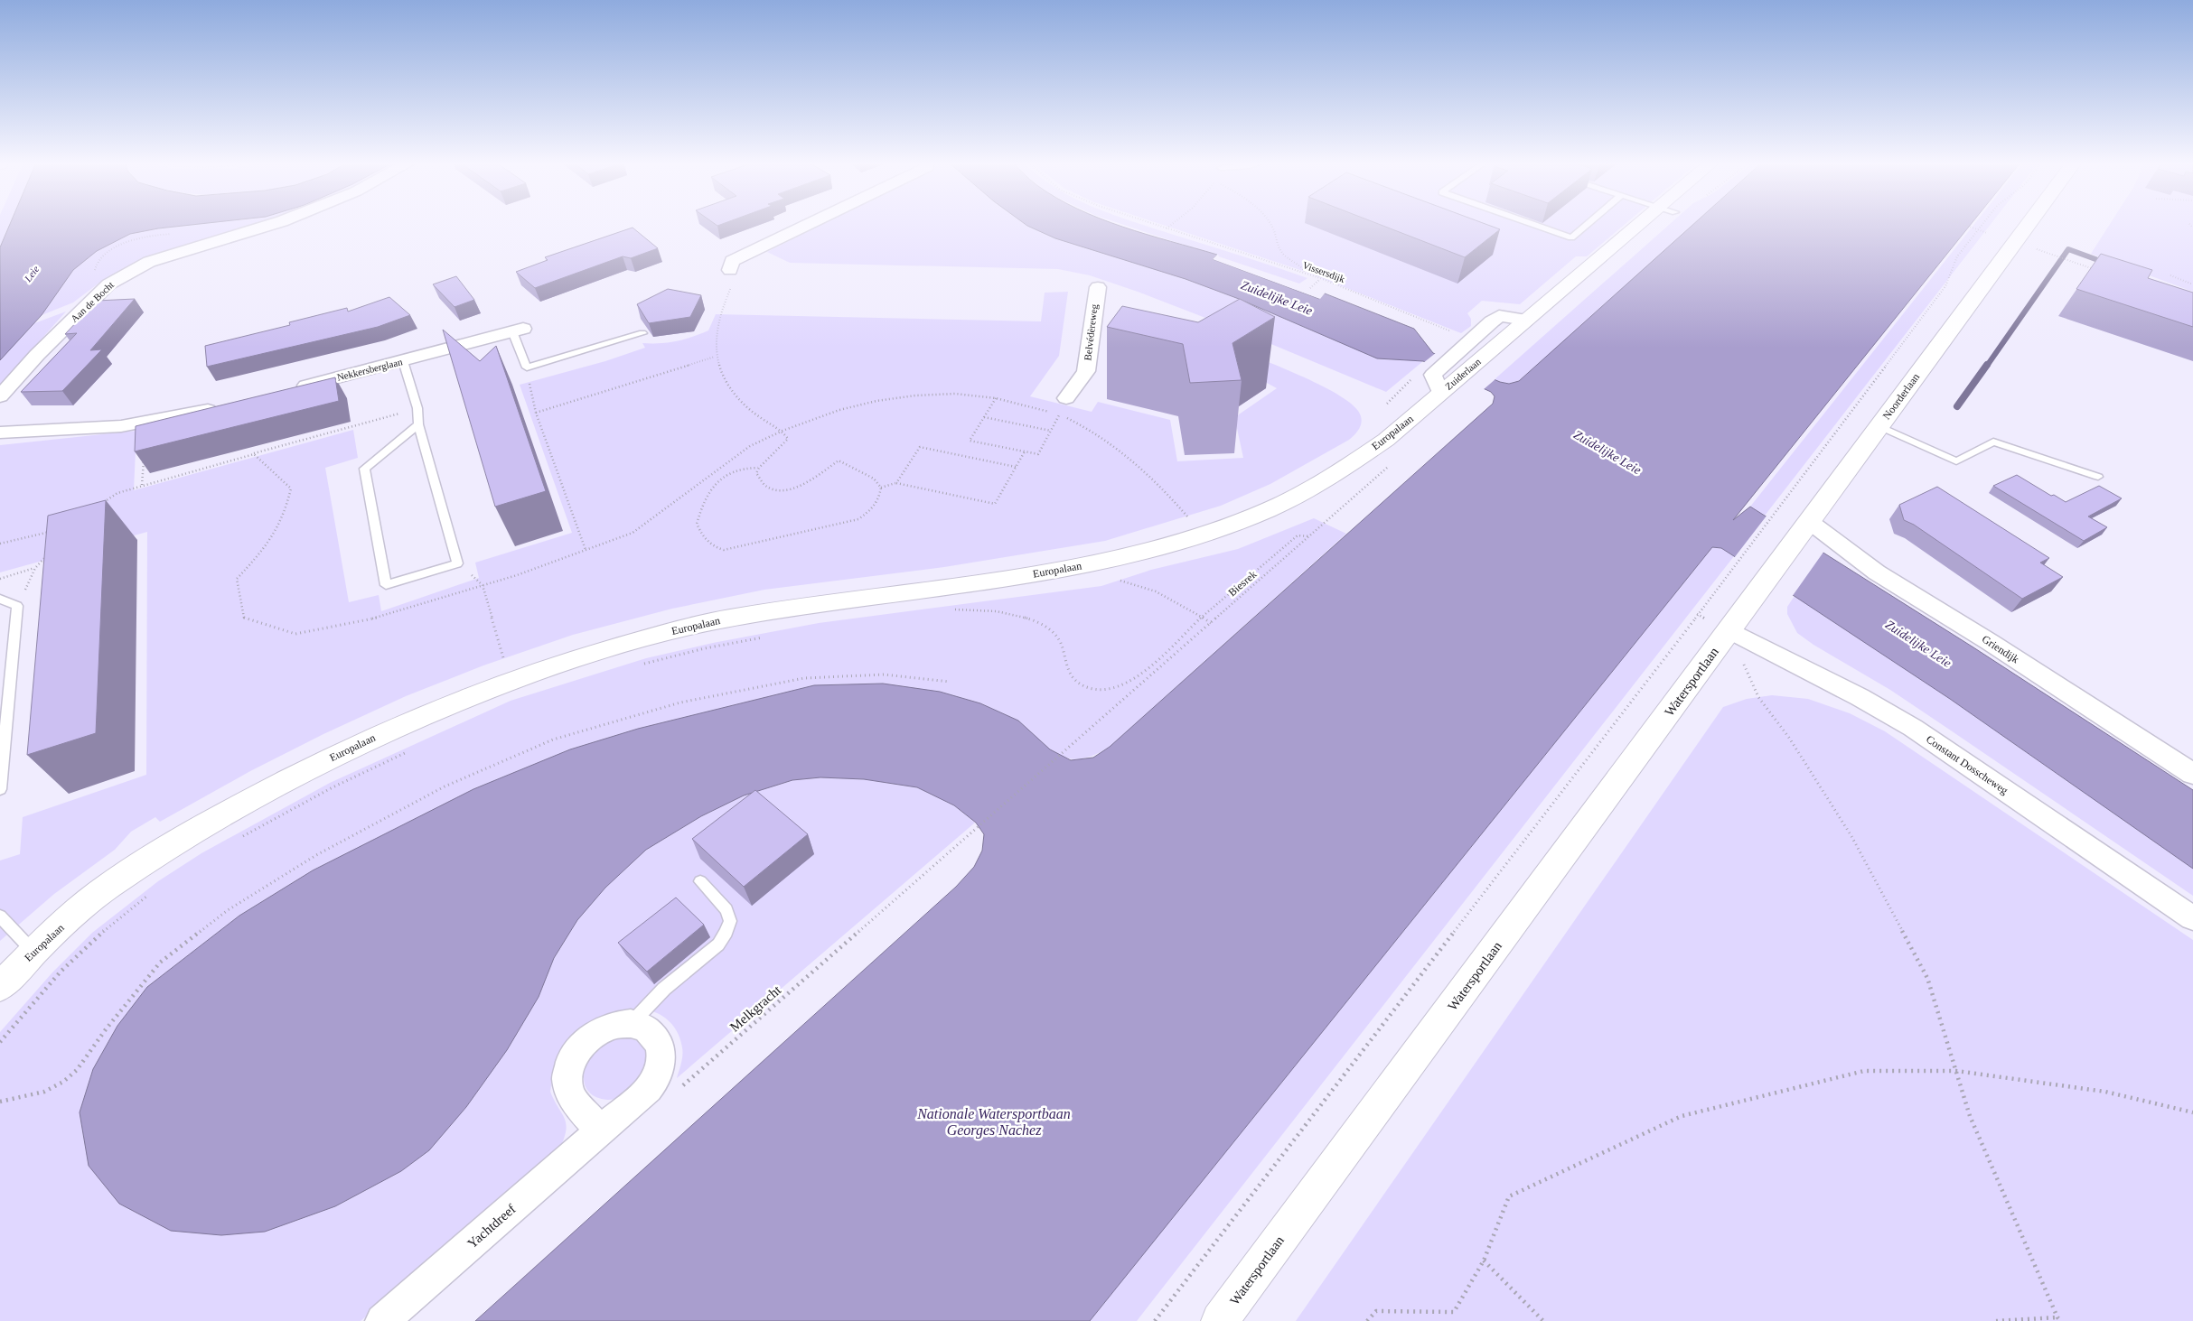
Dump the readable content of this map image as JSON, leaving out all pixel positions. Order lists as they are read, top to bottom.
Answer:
{
  "streets": {
    "street": [
      "Aan de Bocht",
      "Belvédèreweg",
      "Nekkersberglaan",
      "Zuiderlaan",
      "Noorderlaan",
      "Europalaan",
      "Griendijk",
      "Watersportlaan",
      "Constant Dosscheweg",
      "Yachtdreef"
    ],
    "path": ["Vissersdijk", "Biesrek", "Melkgracht"]
  },
  "crossings": [
    ["Vissersdijk", "Zuiderlaan"],
    ["Zuiderlaan", "Europalaan"],
    ["Noorderlaan", "Griendijk"],
    ["Noorderlaan", "Watersportlaan"],
    ["Noorderlaan", "Constant Dosscheweg"],
    ["Biesrek", "Melkgracht"],
    ["Watersportlaan", "Constant Dosscheweg"]
  ],
  "water": ["Leie", "Zuidelijke Leie", "Nationale Watersportbaan Georges Nachez"]
}
